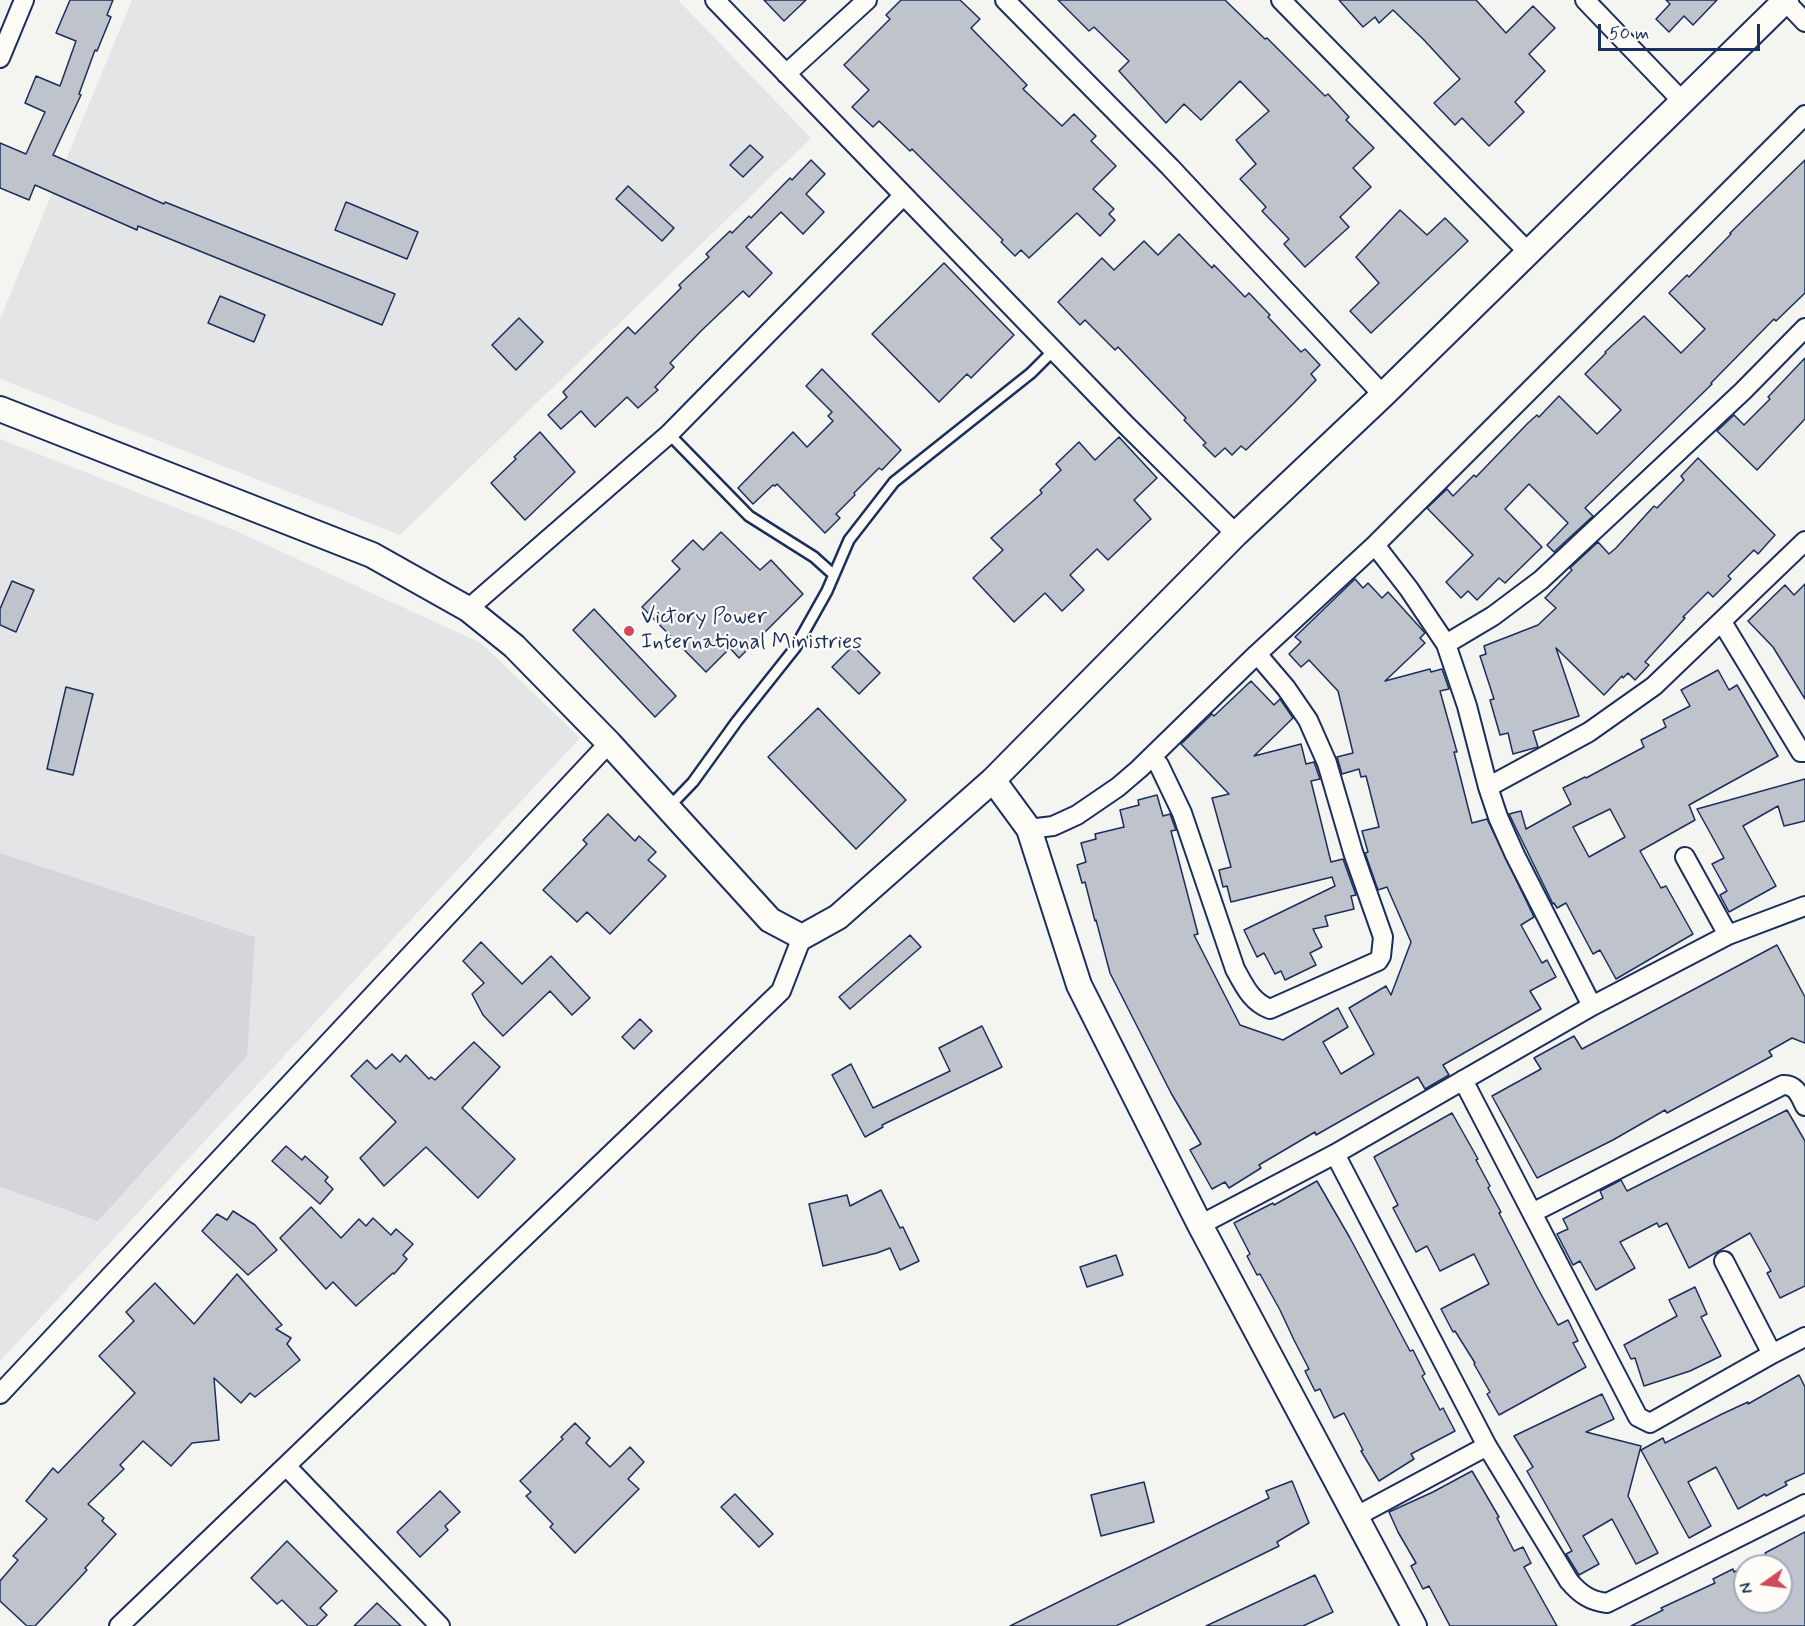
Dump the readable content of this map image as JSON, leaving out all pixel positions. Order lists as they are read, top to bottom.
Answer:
{
  "places": ["Victory Power International Ministries"],
  "scale_bar": "50 m",
  "north": "left"
}
